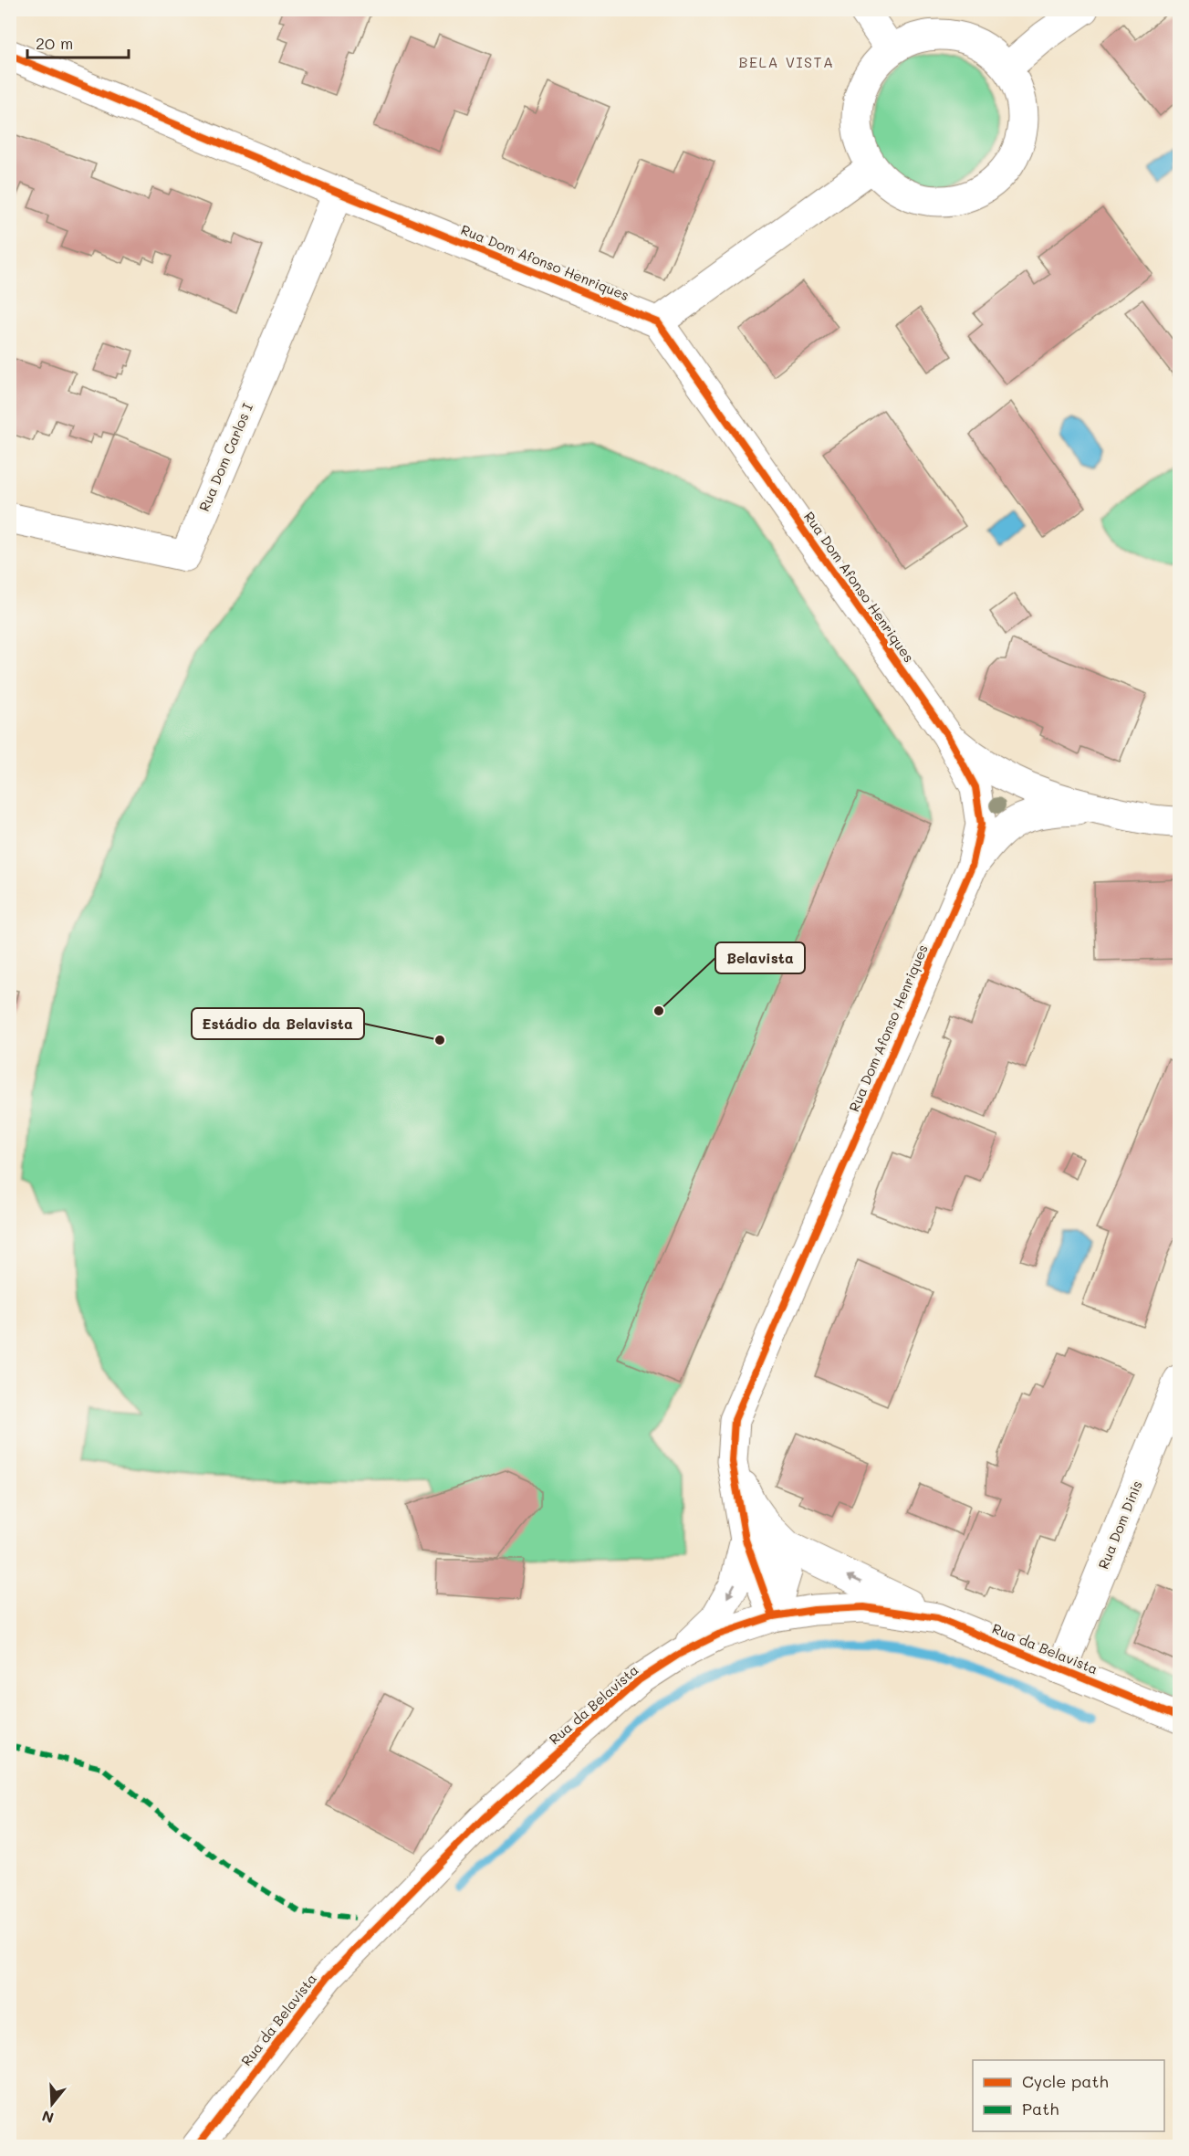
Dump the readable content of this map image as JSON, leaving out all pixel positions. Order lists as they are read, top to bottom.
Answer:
{
  "streets": {
    "street": [
      "Rua Dom Afonso Henriques",
      "Rua Dom Carlos I",
      "Rua Dom Dinis",
      "Rua da Belavista"
    ]
  },
  "crossings": [
    ["Rua Dom Afonso Henriques", "Rua Dom Carlos I"],
    ["Rua Dom Dinis", "Rua da Belavista"]
  ],
  "districts": ["BELA VISTA"],
  "places": ["Belavista", "Estádio da Belavista"],
  "legend": ["Cycle path", "Path"],
  "scale_bar": "20 m",
  "north": "bottom"
}
